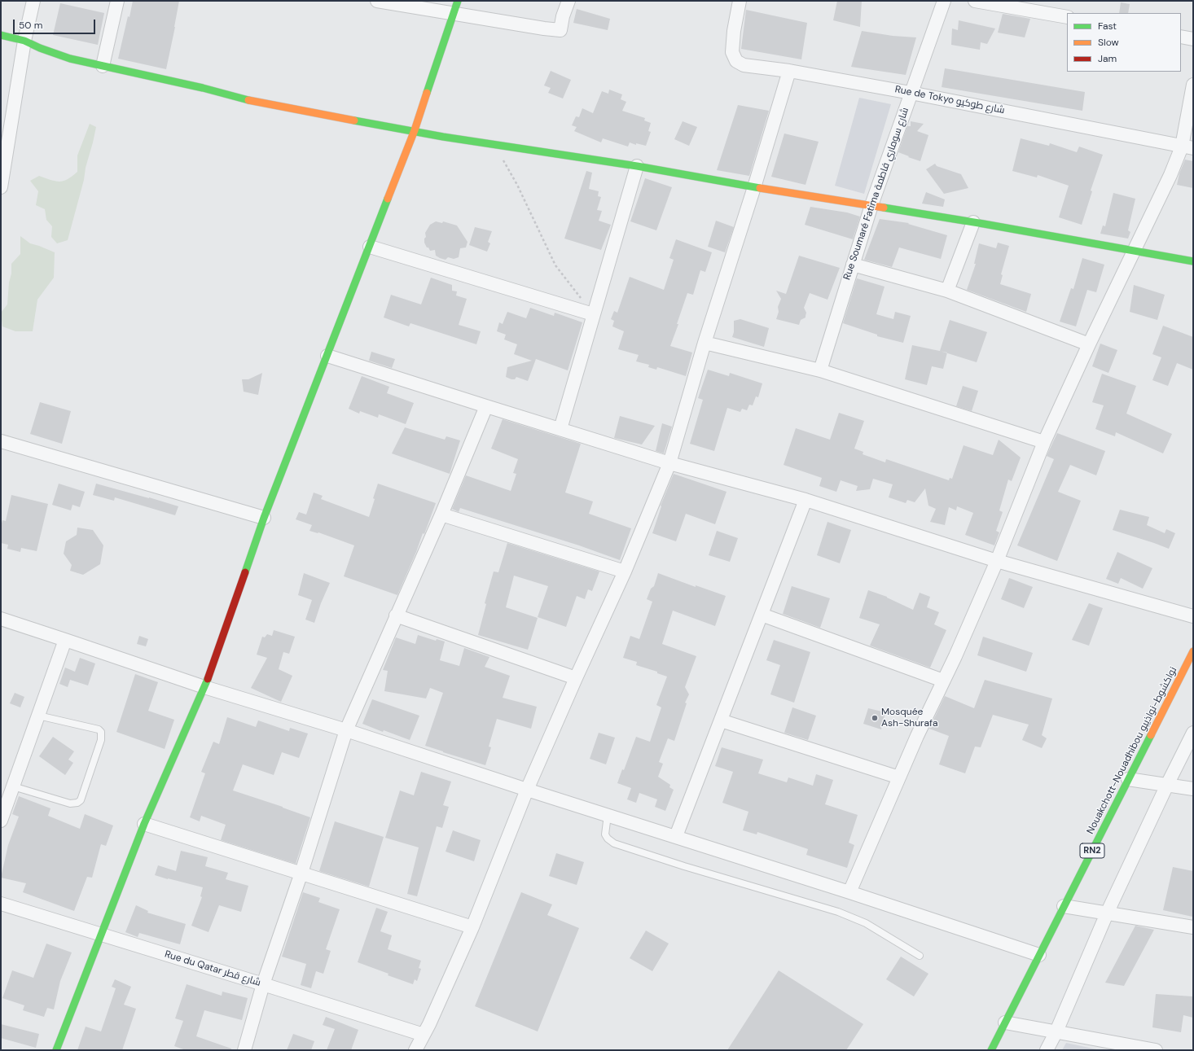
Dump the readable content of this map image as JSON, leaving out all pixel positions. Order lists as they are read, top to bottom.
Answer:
{
  "streets": {
    "main road": ["Nouakchott-Nouadhibou نواكشوط-نواذيبو", "RN2"],
    "street": ["Rue de Tokyo شارع طوكيو", "Rue Soumaré Fatima شارع سوماري فاطمة", "Rue du Qatar شارع قطر"]
  },
  "crossings": [
    ["Rue de Tokyo شارع طوكيو", "Rue Soumaré Fatima شارع سوماري فاطمة"]
  ],
  "places": ["Mosquée Ash-Shurafa"],
  "legend": ["Fast", "Slow", "Jam"],
  "scale_bar": "50 m"
}
